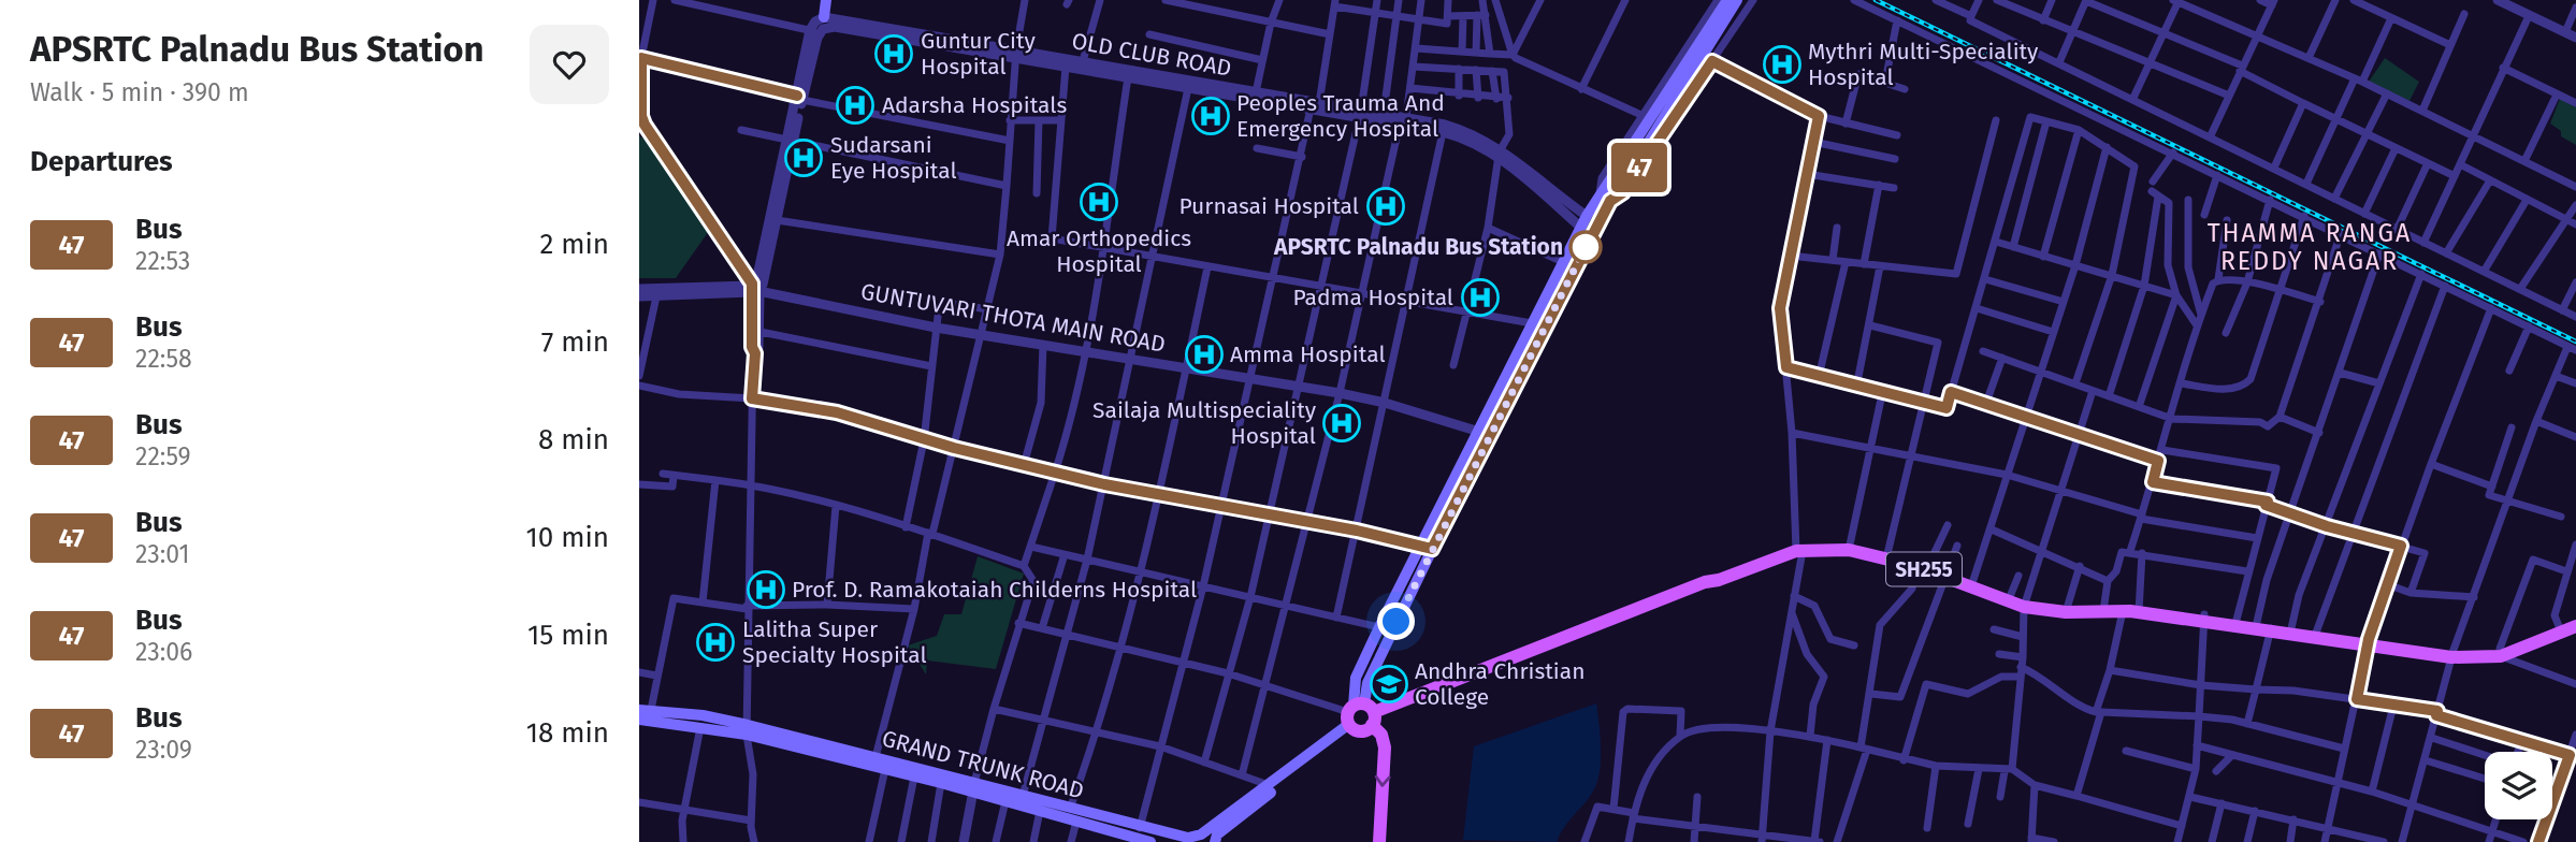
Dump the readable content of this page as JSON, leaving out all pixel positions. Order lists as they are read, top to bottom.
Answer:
{
  "streets": {
    "main road": ["SH255", "GRAND TRUNK ROAD"],
    "street": ["OLD CLUB ROAD", "GUNTUVARI THOTA MAIN ROAD"]
  },
  "crossings": [
    ["SH255", "GRAND TRUNK ROAD"]
  ],
  "districts": ["THAMMA RANGA REDDY NAGAR"],
  "places": {
    "hospital": [
      "Guntur City Hospital",
      "Mythri Multi-Speciality Hospital",
      "Adarsha Hospitals",
      "Peoples Trauma And Emergency Hospital",
      "Sudarsani Eye Hospital",
      "Amar Orthopedics Hospital",
      "Purnasai Hospital",
      "Padma Hospital",
      "Amma Hospital",
      "Sailaja Multispeciality Hospital",
      "Prof. D. Ramakotaiah Childerns Hospital",
      "Lalitha Super Specialty Hospital"
    ],
    "other": ["APSRTC Palnadu Bus Station"],
    "school or university": ["Andhra Christian College"]
  },
  "lines": ["bus line 47"],
  "page": {
    "heading": [
      ["APSRTC Palnadu Bus Station", "Walk · 5 min · 390 m"],
      "Departures"
    ],
    "on_map": "47",
    "list": [
      {
        "mark": "47",
        "name": "Bus",
        "note": "22:53",
        "value": "2 min"
      },
      {
        "mark": "47",
        "name": "Bus",
        "note": "22:58",
        "value": "7 min"
      },
      {
        "mark": "47",
        "name": "Bus",
        "note": "22:59",
        "value": "8 min"
      },
      {
        "mark": "47",
        "name": "Bus",
        "note": "23:01",
        "value": "10 min"
      },
      {
        "mark": "47",
        "name": "Bus",
        "note": "23:06",
        "value": "15 min"
      },
      {
        "mark": "47",
        "name": "Bus",
        "note": "23:09",
        "value": "18 min"
      }
    ]
  }
}
